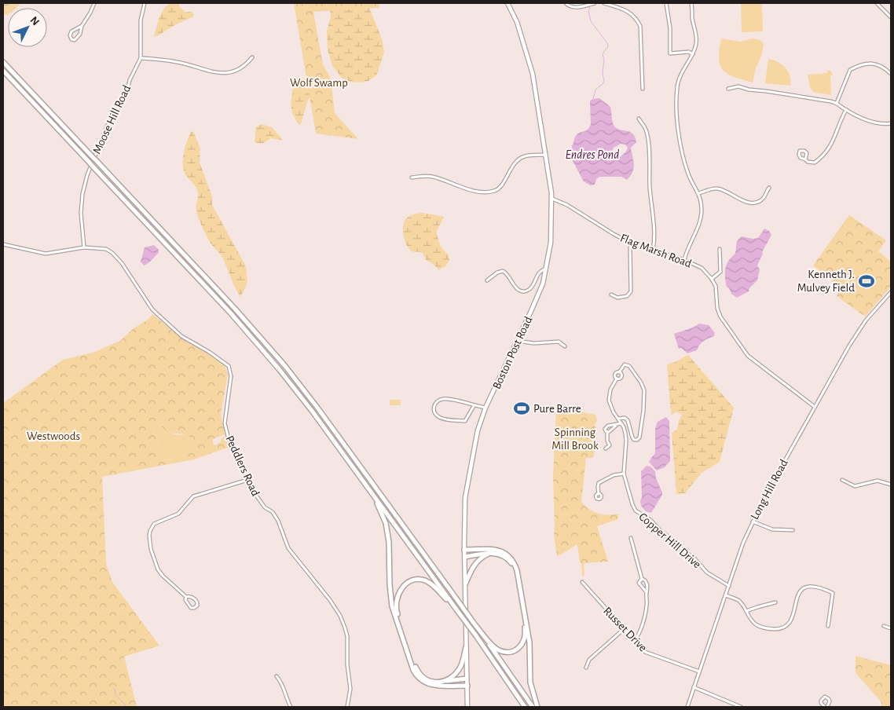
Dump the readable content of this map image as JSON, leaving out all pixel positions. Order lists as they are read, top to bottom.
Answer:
{
  "streets": {
    "main road": ["Boston Post Road"],
    "street": [
      "Moose Hill Road",
      "Flag Marsh Road",
      "Peddlers Road",
      "Long Hill Road",
      "Copper Hill Drive",
      "Russet Drive"
    ]
  },
  "crossings": [
    ["Moose Hill Road", "Peddlers Road"],
    ["Flag Marsh Road", "Boston Post Road"],
    ["Long Hill Road", "Copper Hill Drive"],
    ["Long Hill Road", "Russet Drive"]
  ],
  "water": ["Endres Pond"],
  "parks": ["Wolf Swamp", "Spinning Mill Brook", "Westwoods"],
  "places": {
    "sports": ["Kenneth J. Mulvey Field", "Pure Barre"]
  },
  "north": "top right"
}
